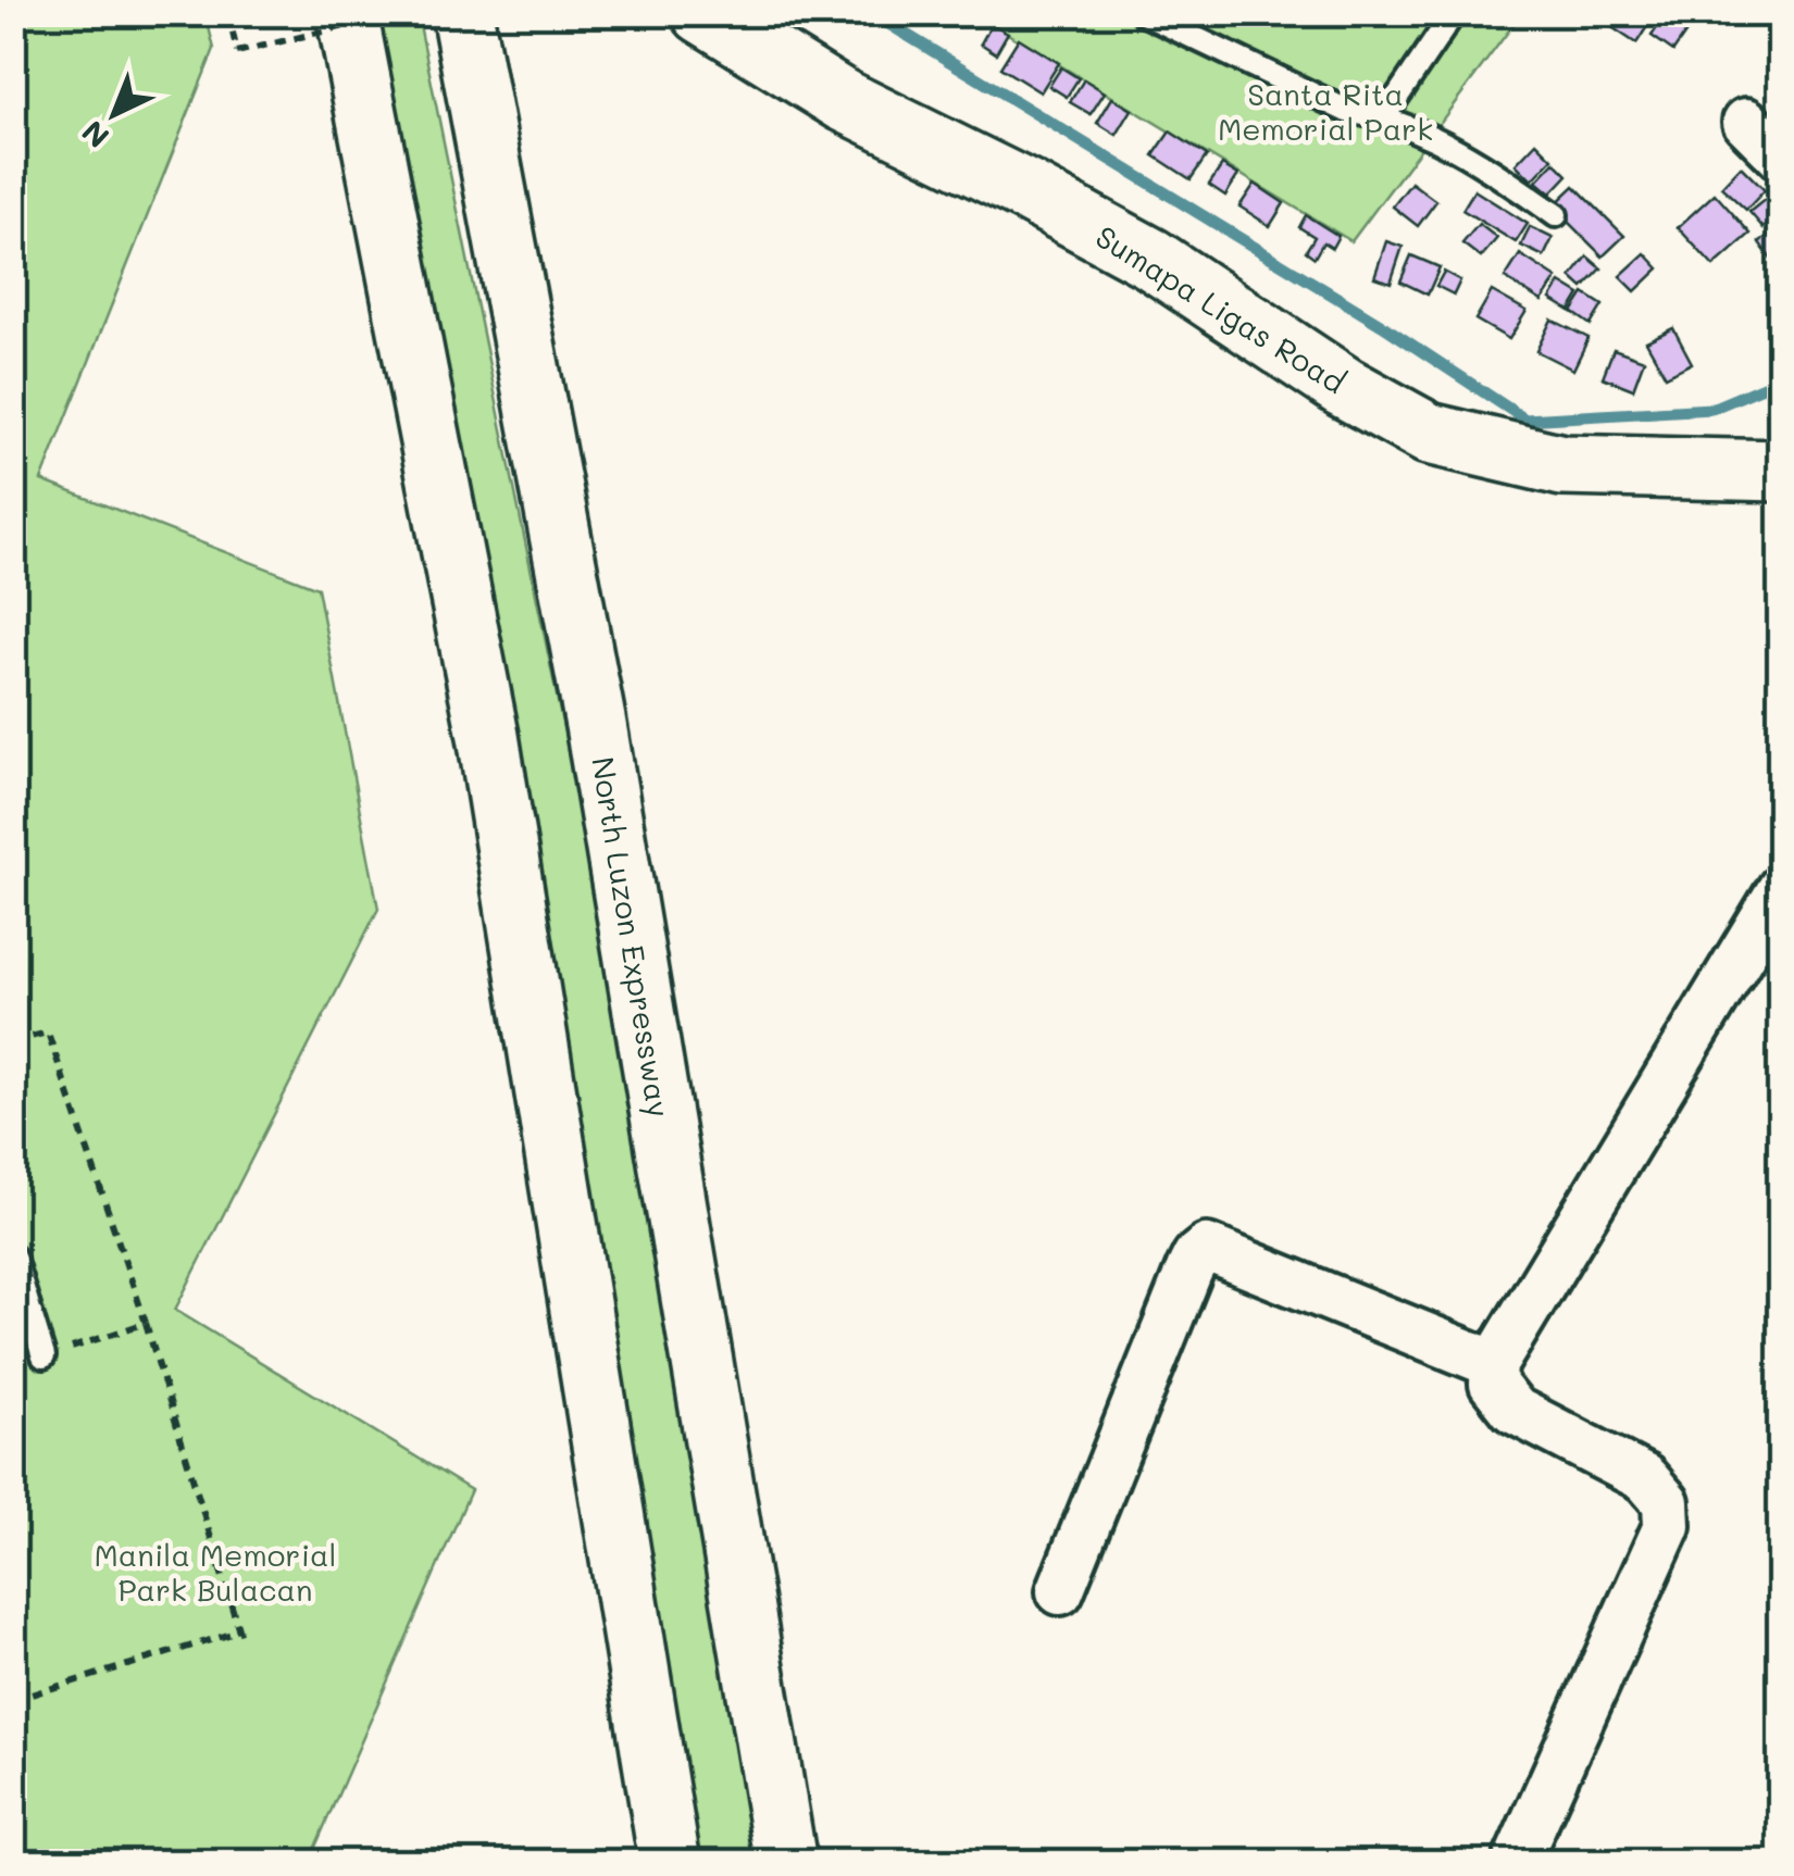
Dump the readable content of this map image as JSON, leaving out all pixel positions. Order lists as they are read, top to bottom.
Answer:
{
  "streets": {
    "main road": ["Sumapa Ligas Road", "North Luzon Expressway"]
  },
  "parks": ["Santa Rita Memorial Park", "Manila Memorial Park Bulacan"],
  "north": "bottom left"
}
